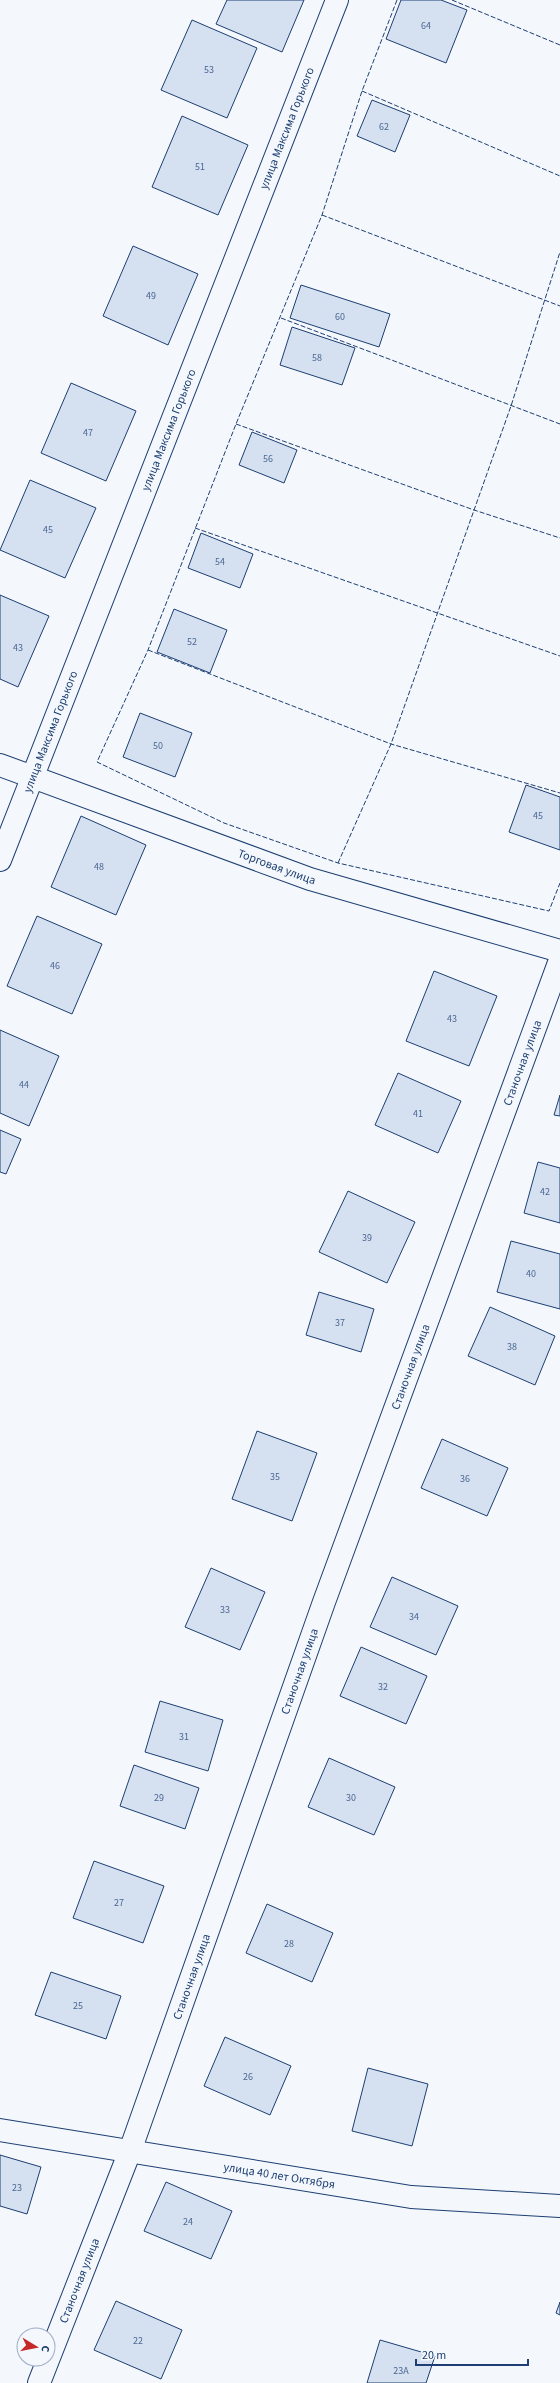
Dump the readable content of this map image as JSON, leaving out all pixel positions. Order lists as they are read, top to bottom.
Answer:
{
  "streets": {
    "street": [
      "улица Максима Горького",
      "Торговая улица",
      "Станочная улица",
      "улица 40 лет Октября"
    ]
  },
  "crossings": [
    ["улица Максима Горького", "Торговая улица"],
    ["Станочная улица", "улица 40 лет Октября"]
  ],
  "house_numbers": [
    "64",
    "53",
    "62",
    "51",
    "49",
    "60",
    "58",
    "47",
    "56",
    "45",
    "54",
    "52",
    "43",
    "50",
    "45",
    "48",
    "46",
    "43",
    "44",
    "41",
    "42",
    "39",
    "40",
    "37",
    "38",
    "35",
    "36",
    "33",
    "34",
    "32",
    "31",
    "29",
    "30",
    "27",
    "28",
    "25",
    "26",
    "23",
    "24",
    "22",
    "23А"
  ],
  "scale_bar": "20 m",
  "north": "right"
}
